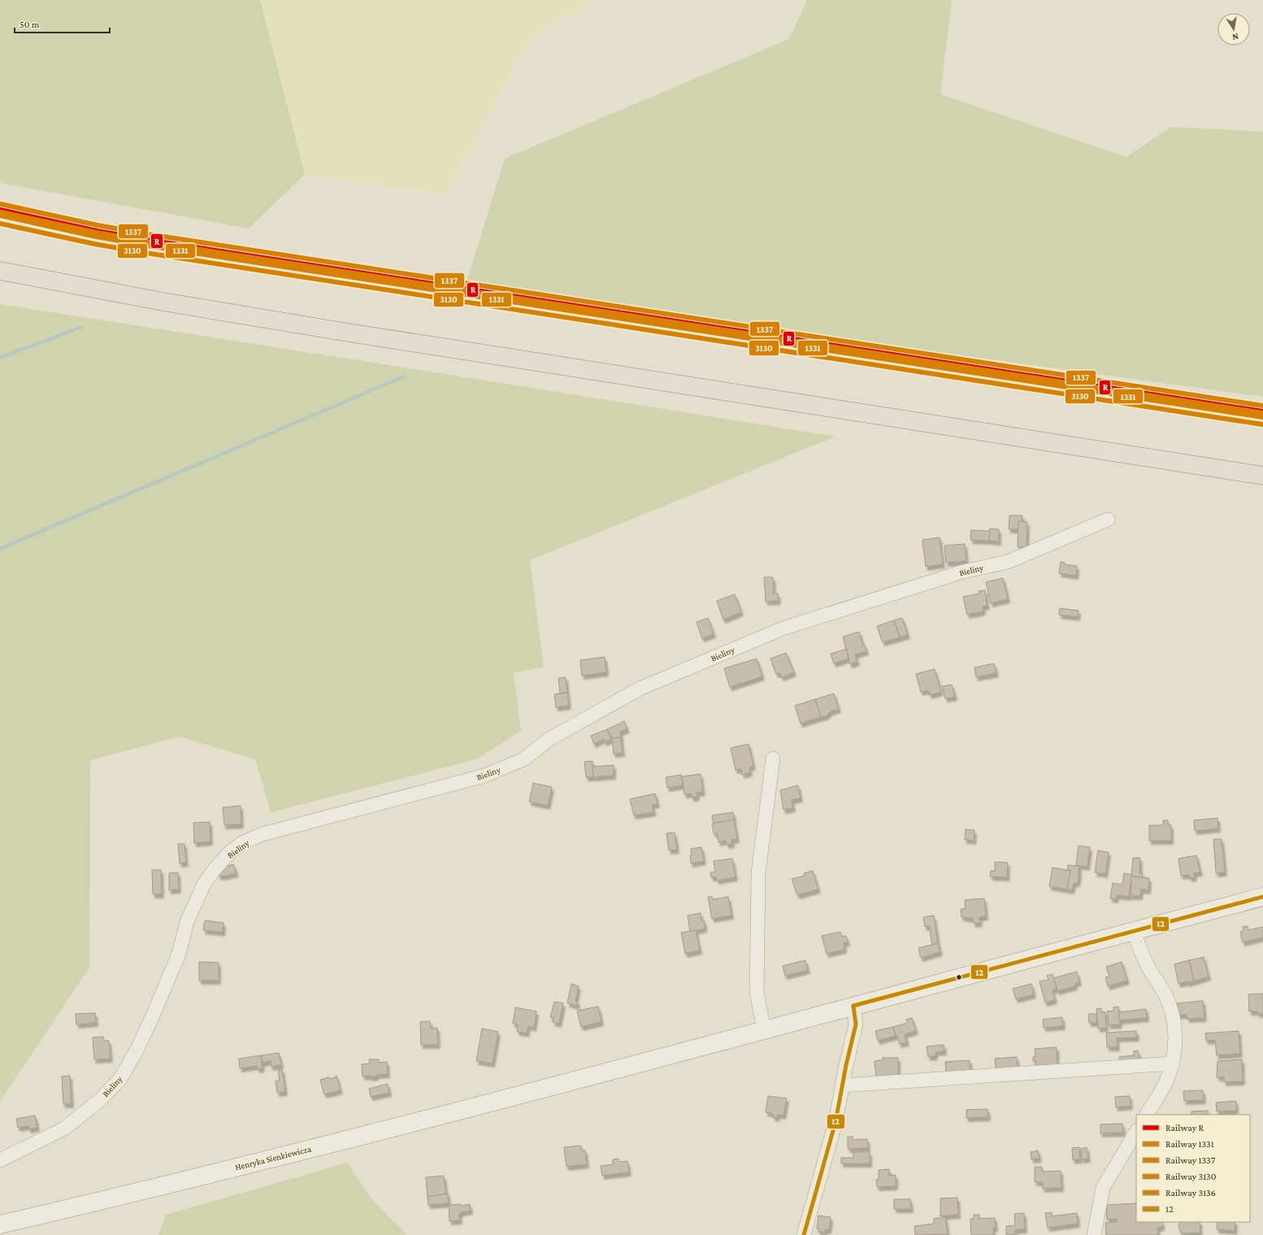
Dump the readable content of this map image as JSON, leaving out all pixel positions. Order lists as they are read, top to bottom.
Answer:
{
  "streets": {
    "main road": ["Henryka Sienkiewicza"],
    "street": ["Bieliny"]
  },
  "lines": [
    "rail line 1337",
    "rail line R",
    "rail line 3136",
    "rail line 1331",
    "rail line 3130",
    "transit line 12"
  ],
  "legend": [
    "Railway R",
    "Railway 1331",
    "Railway 1337",
    "Railway 3130",
    "Railway 3136",
    "12"
  ],
  "scale_bar": "50 m",
  "north": "bottom"
}
